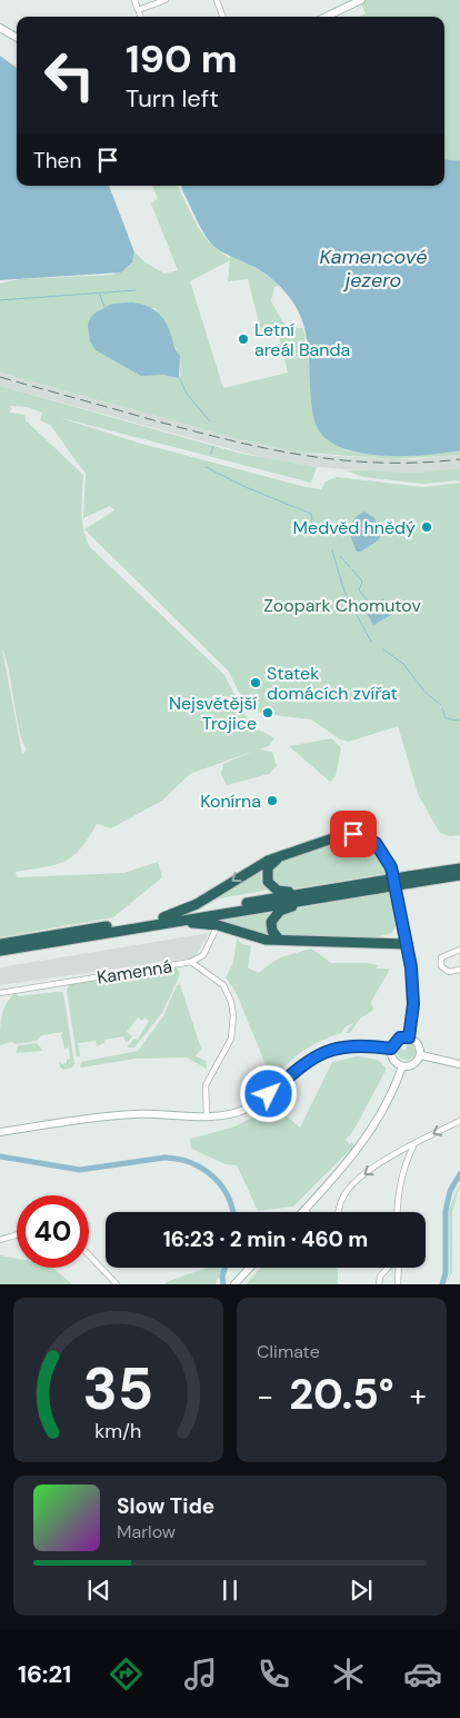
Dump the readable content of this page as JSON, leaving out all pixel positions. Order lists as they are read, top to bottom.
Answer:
{
  "streets": {
    "street": ["Kamenná"]
  },
  "water": ["Kamencové jezero"],
  "parks": ["Zoopark Chomutov"],
  "places": [
    "Letní areál Banda",
    "Medvěd hnědý",
    "Statek domácích zvířat",
    "Nejsvětější Trojice",
    "Konírna"
  ],
  "page": {
    "turn": ["190 m", "Turn left"],
    "then": "Then",
    "limit": "40",
    "trip": "16:23 · 2 min · 460 m",
    "tile": "Climate",
    "heat": ["−", "20.5°", "+"],
    "song": ["Slow Tide", "Marlow"],
    "tabs": "16:21",
    "gauge": ["35", "km/h"]
  }
}
